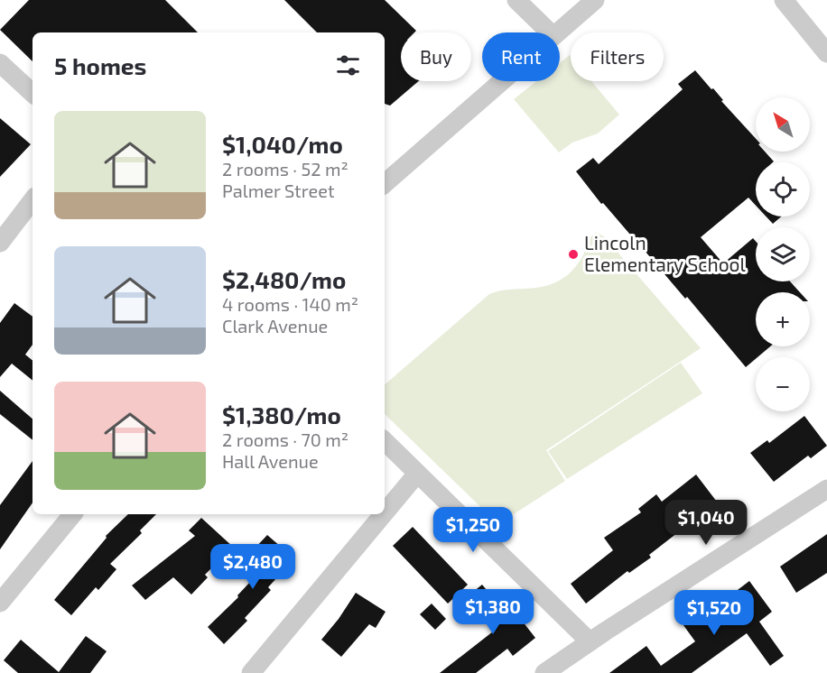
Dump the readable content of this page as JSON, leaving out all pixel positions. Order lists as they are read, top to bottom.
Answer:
{
  "places": ["Lincoln Elementary School"],
  "north": "top left",
  "page": {
    "chip": ["Buy", "Rent", "Filters"],
    "heading": "5 homes",
    "map_buttons": ["+", "−"],
    "list": [
      {
        "name": "$1,040/mo",
        "note": "2 rooms · 52 m² · Palmer Street"
      },
      {
        "name": "$2,480/mo",
        "note": "4 rooms · 140 m² · Clark Avenue"
      },
      {
        "name": "$1,380/mo",
        "note": "2 rooms · 70 m² · Hall Avenue"
      }
    ],
    "price": [
      "$1,040",
      "$1,250",
      "$2,480",
      "$1,380",
      "$1,520"
    ]
  }
}
